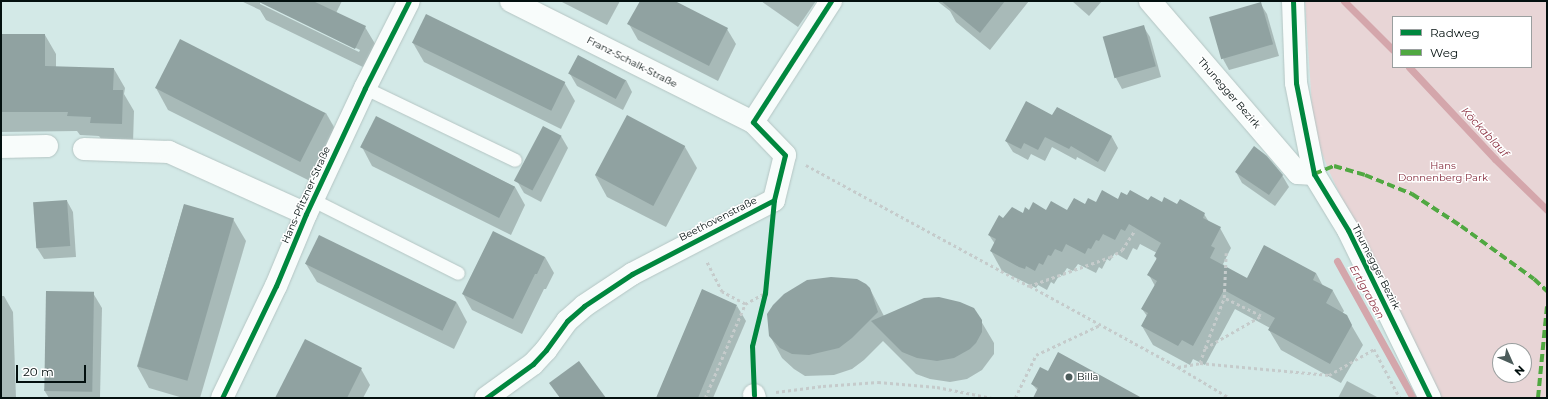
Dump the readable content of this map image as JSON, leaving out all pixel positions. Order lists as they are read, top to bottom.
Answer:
{
  "streets": {
    "street": [
      "Franz-Schalk-Straße",
      "Thunegger Bezirk",
      "Hans-Pfitzner-Straße",
      "Beethovenstraße",
      "Thumegger Bezirk"
    ]
  },
  "crossings": [
    ["Franz-Schalk-Straße", "Beethovenstraße"],
    ["Thunegger Bezirk", "Thumegger Bezirk"]
  ],
  "water": ["Köckablauf", "Ertlgraben"],
  "parks": ["Hans Donnenberg Park"],
  "places": ["Billa"],
  "legend": ["Radweg", "Weg"],
  "scale_bar": "20 m",
  "north": "bottom right"
}
